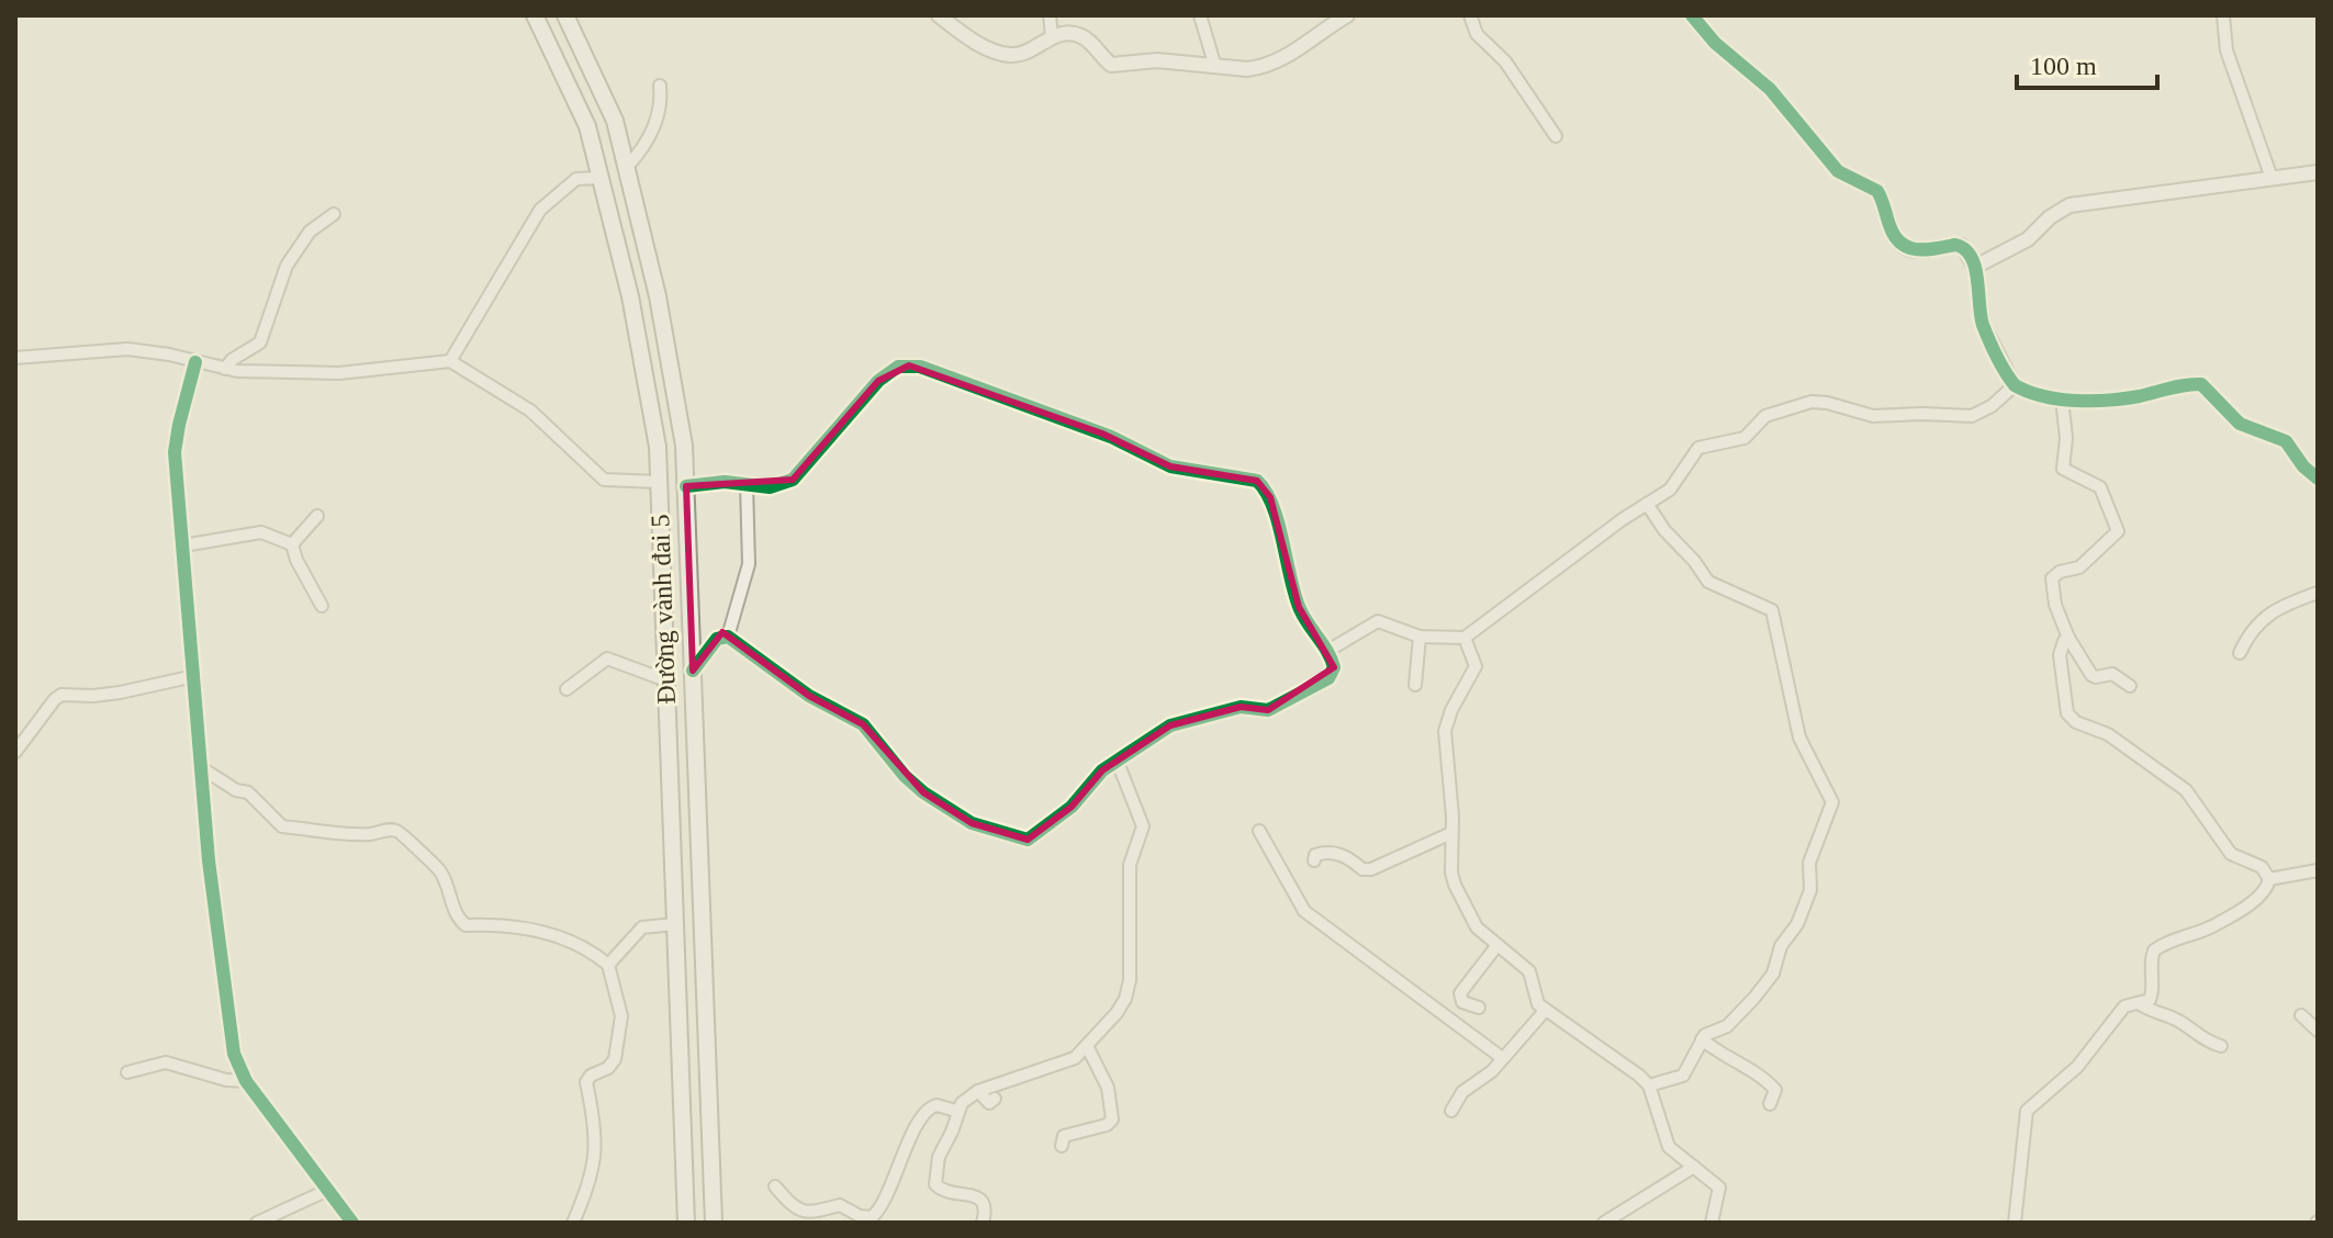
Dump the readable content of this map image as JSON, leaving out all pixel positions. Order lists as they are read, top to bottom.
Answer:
{
  "streets": {
    "main road": ["Đường vành đai 5"]
  },
  "scale_bar": "100 m"
}
